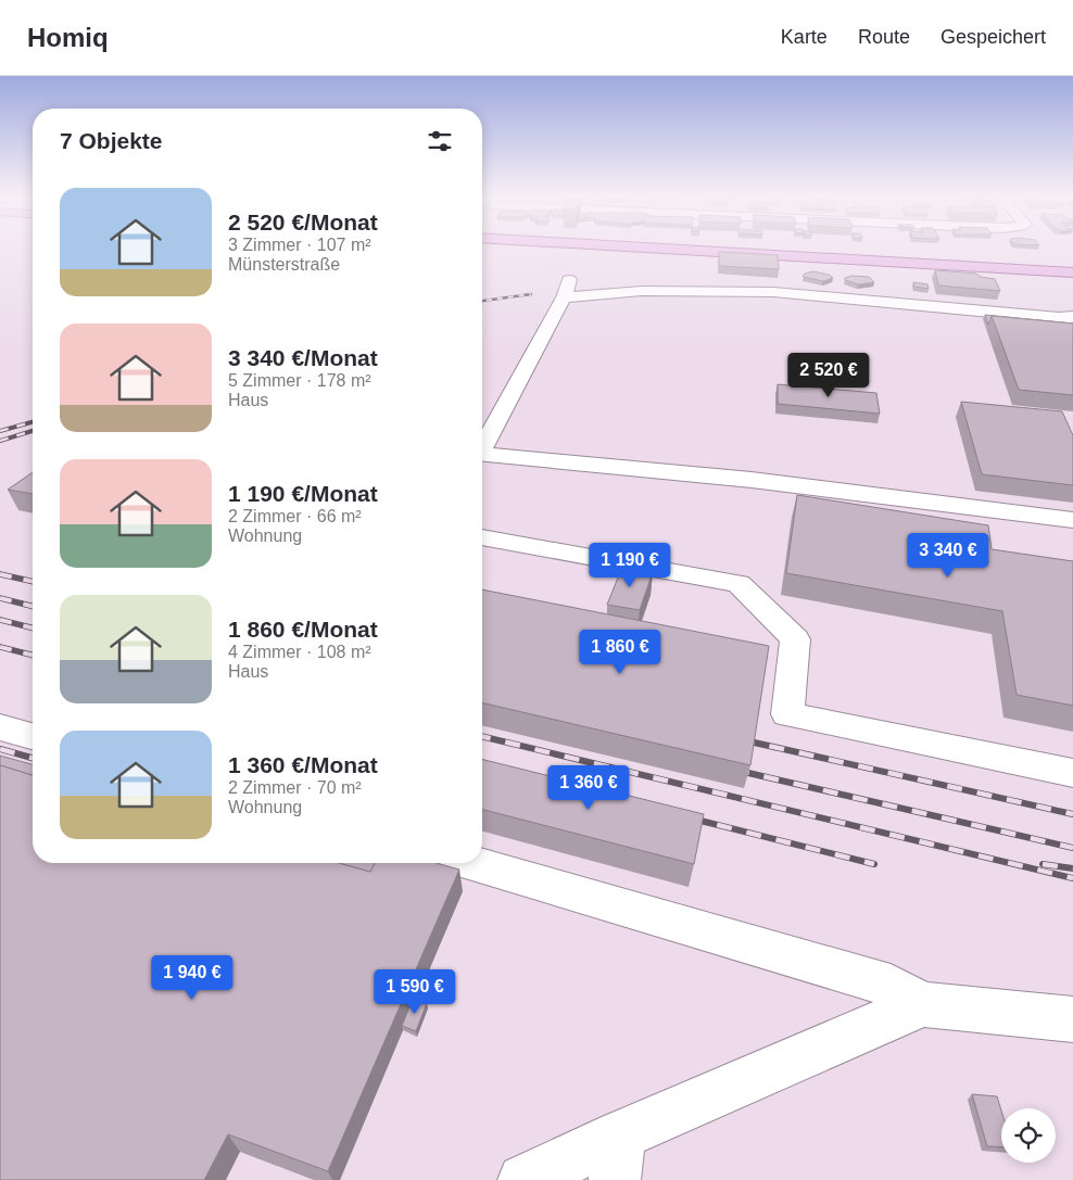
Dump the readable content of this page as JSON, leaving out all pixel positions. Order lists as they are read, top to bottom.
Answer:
{
  "page": {
    "header": "Homiq",
    "nav": ["Karte", "Route", "Gespeichert"],
    "heading": "7 Objekte",
    "list": [
      {
        "name": "2 520 €/Monat",
        "note": "3 Zimmer · 107 m² · Münsterstraße"
      },
      {
        "name": "3 340 €/Monat",
        "note": "5 Zimmer · 178 m² · Haus"
      },
      {
        "name": "1 190 €/Monat",
        "note": "2 Zimmer · 66 m² · Wohnung"
      },
      {
        "name": "1 860 €/Monat",
        "note": "4 Zimmer · 108 m² · Haus"
      },
      {
        "name": "1 360 €/Monat",
        "note": "2 Zimmer · 70 m² · Wohnung"
      }
    ],
    "price": [
      "2 520 €",
      "3 340 €",
      "1 190 €",
      "1 860 €",
      "1 360 €",
      "1 940 €",
      "1 590 €"
    ]
  }
}
